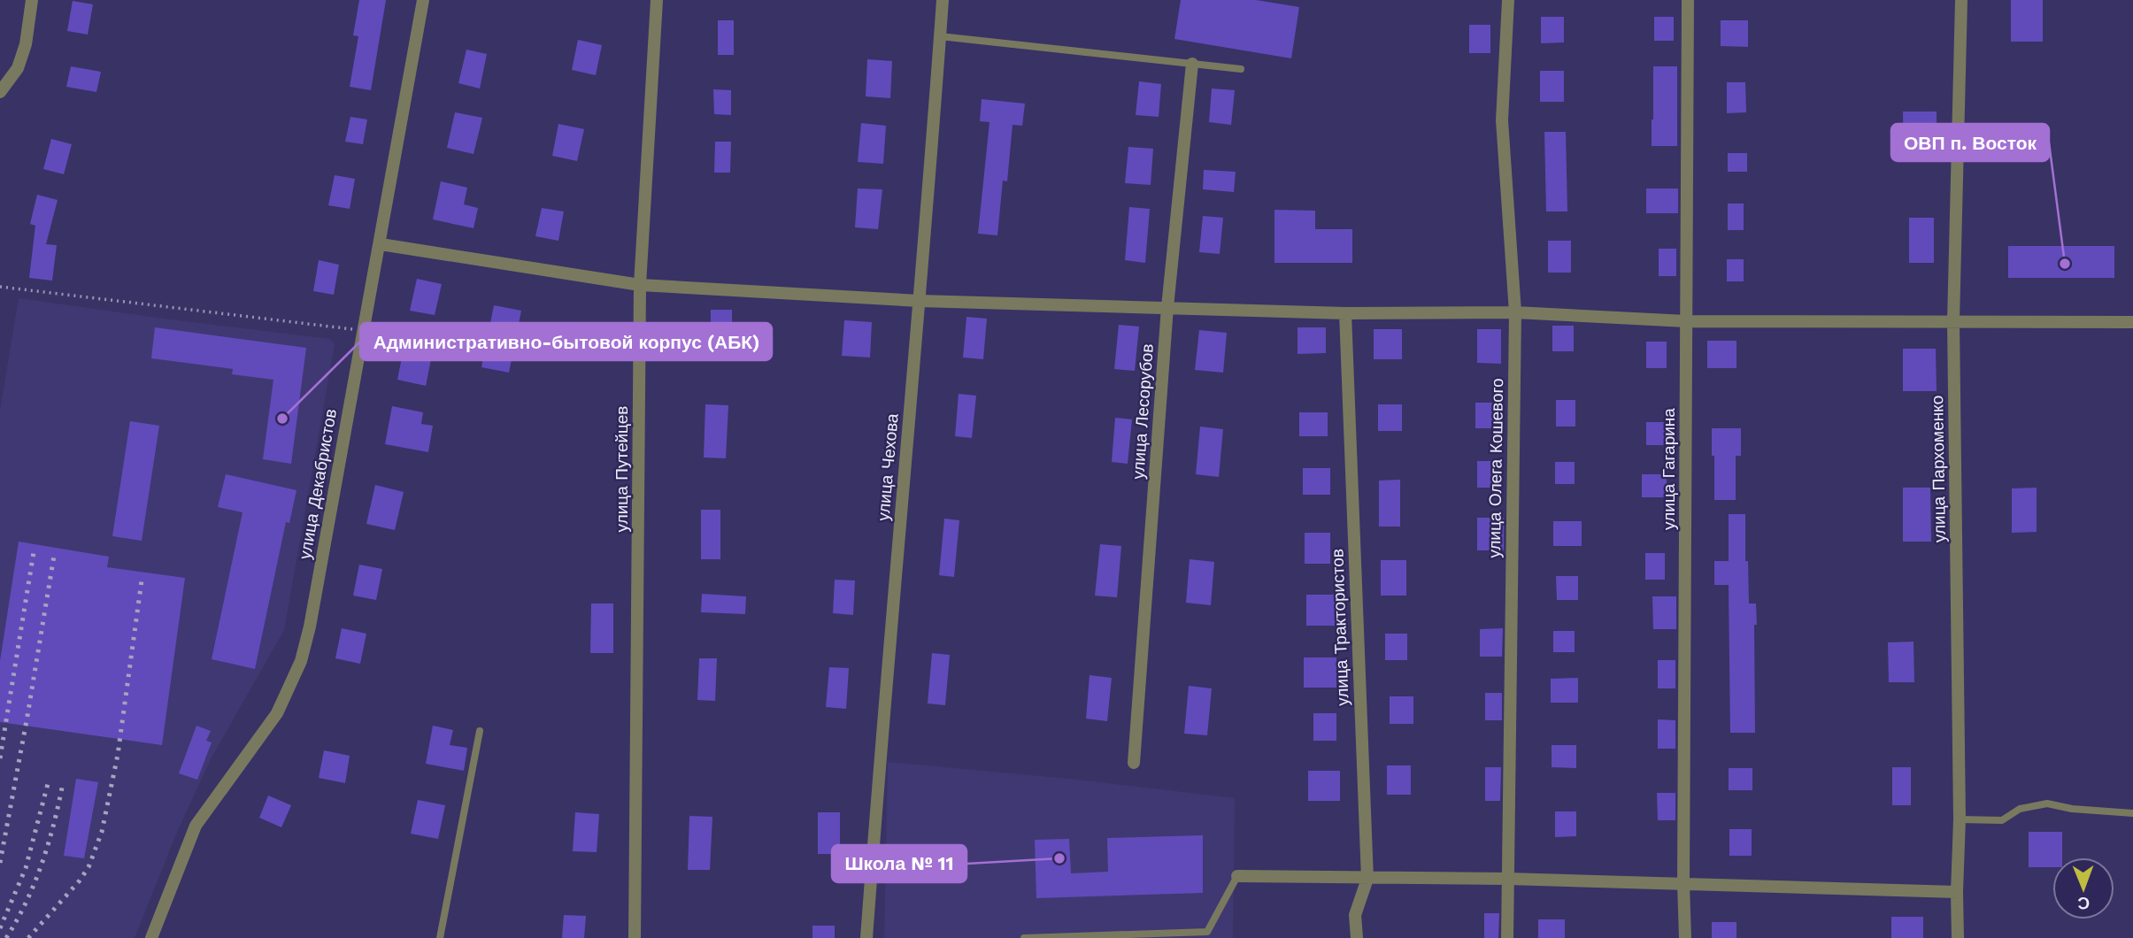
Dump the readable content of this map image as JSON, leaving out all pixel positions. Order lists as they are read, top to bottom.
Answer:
{
  "streets": {
    "street": [
      "улица Лесорубов",
      "улица Чехова",
      "улица Олега Кошевого",
      "улица Путейцев",
      "улица Гагарина",
      "улица Пархоменко",
      "улица Декабристов",
      "улица Трактористов"
    ]
  },
  "places": ["ОВП п. Восток", "Административно-бытовой корпус (АБК)", "Школа № 11"],
  "north": "bottom"
}
